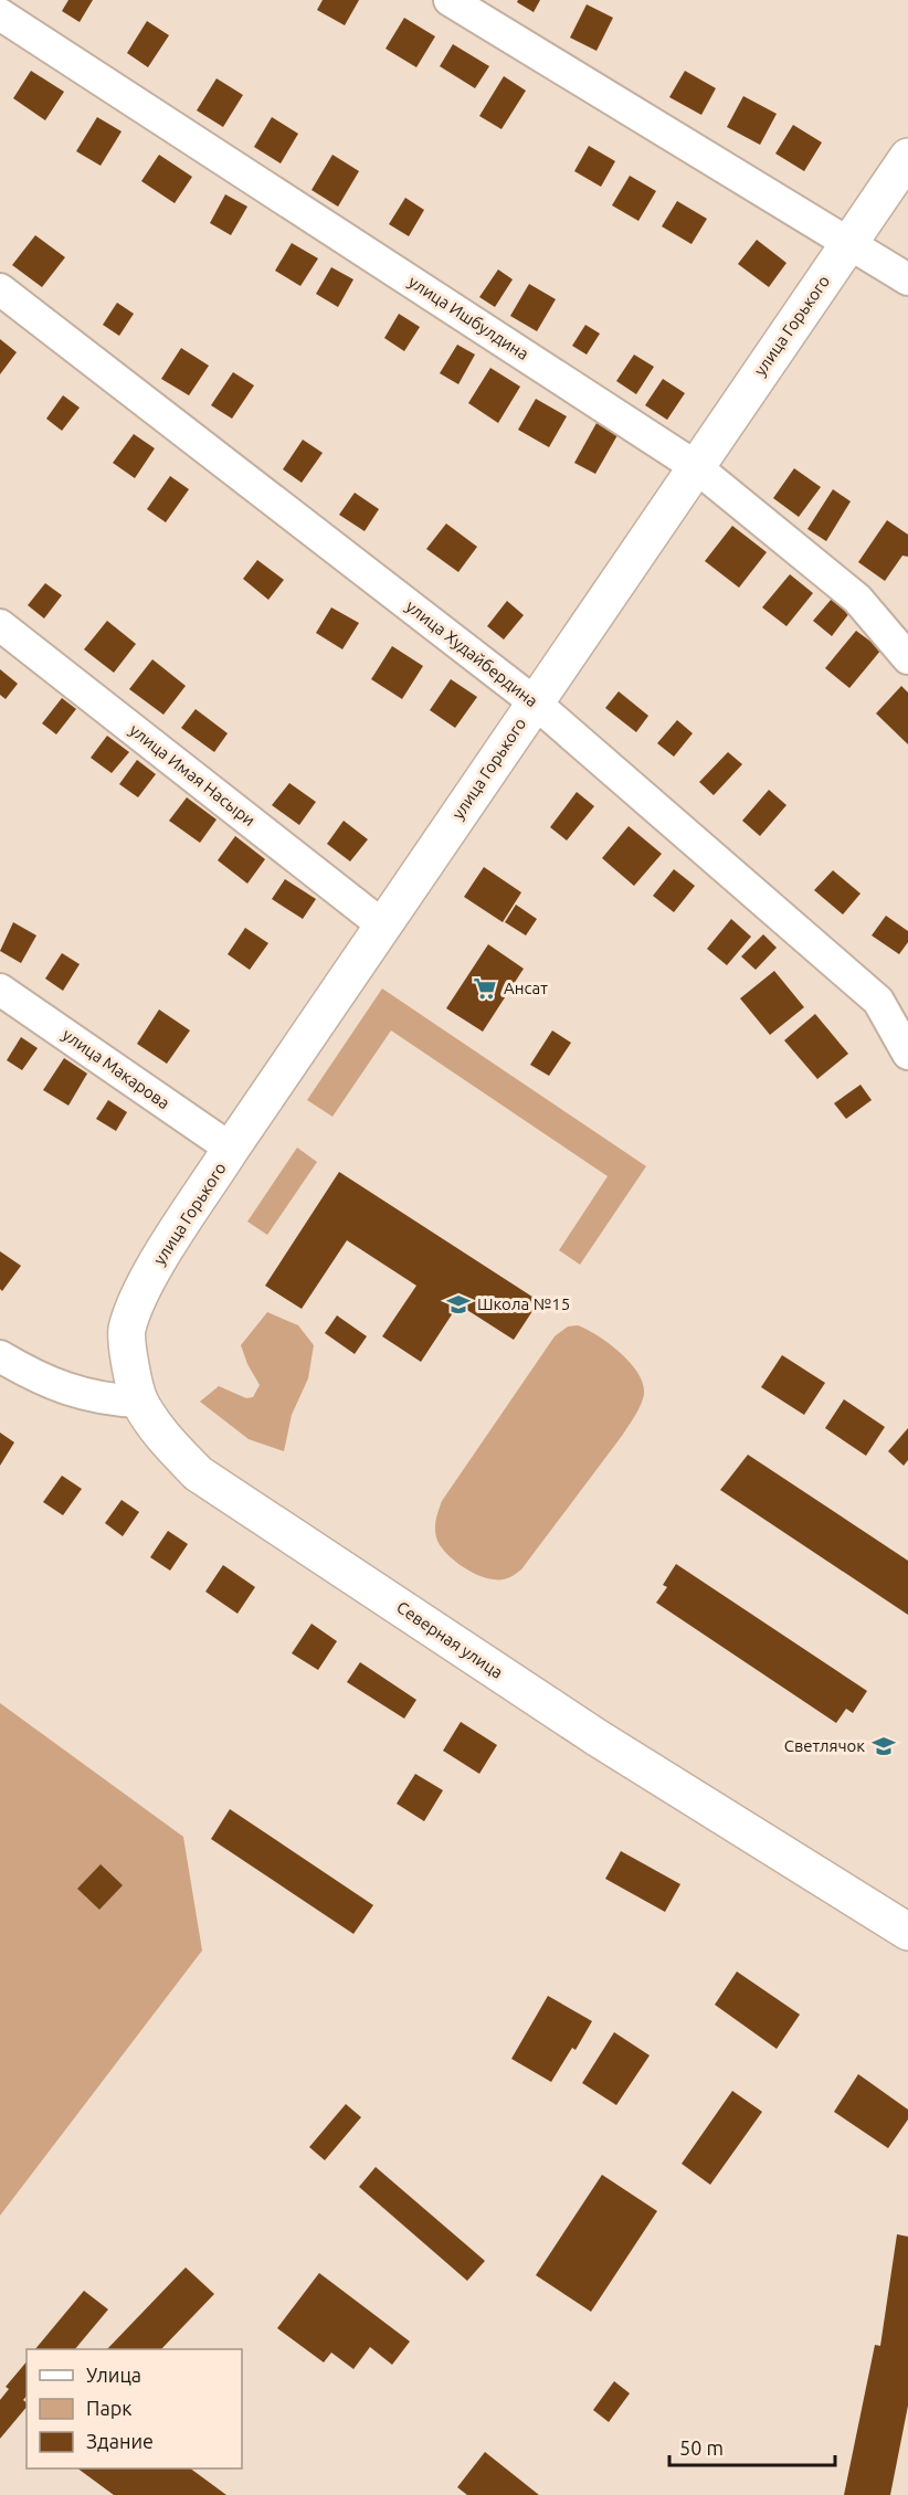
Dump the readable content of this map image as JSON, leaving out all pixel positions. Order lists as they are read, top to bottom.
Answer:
{
  "streets": {
    "main road": ["улица Горького", "Северная улица"],
    "street": [
      "улица Ишбулдина",
      "улица Худайбердина",
      "улица Имая Насыри",
      "улица Макарова"
    ]
  },
  "crossings": [
    ["улица Ишбулдина", "улица Горького"],
    ["улица Горького", "улица Худайбердина"],
    ["улица Горького", "улица Имая Насыри"],
    ["улица Горького", "улица Макарова"],
    ["улица Горького", "Северная улица"]
  ],
  "places": {
    "supermarket": ["Ансат"],
    "school or university": ["Школа №15", "Светлячок"]
  },
  "legend": ["Улица", "Парк", "Здание"],
  "scale_bar": "50 m"
}
